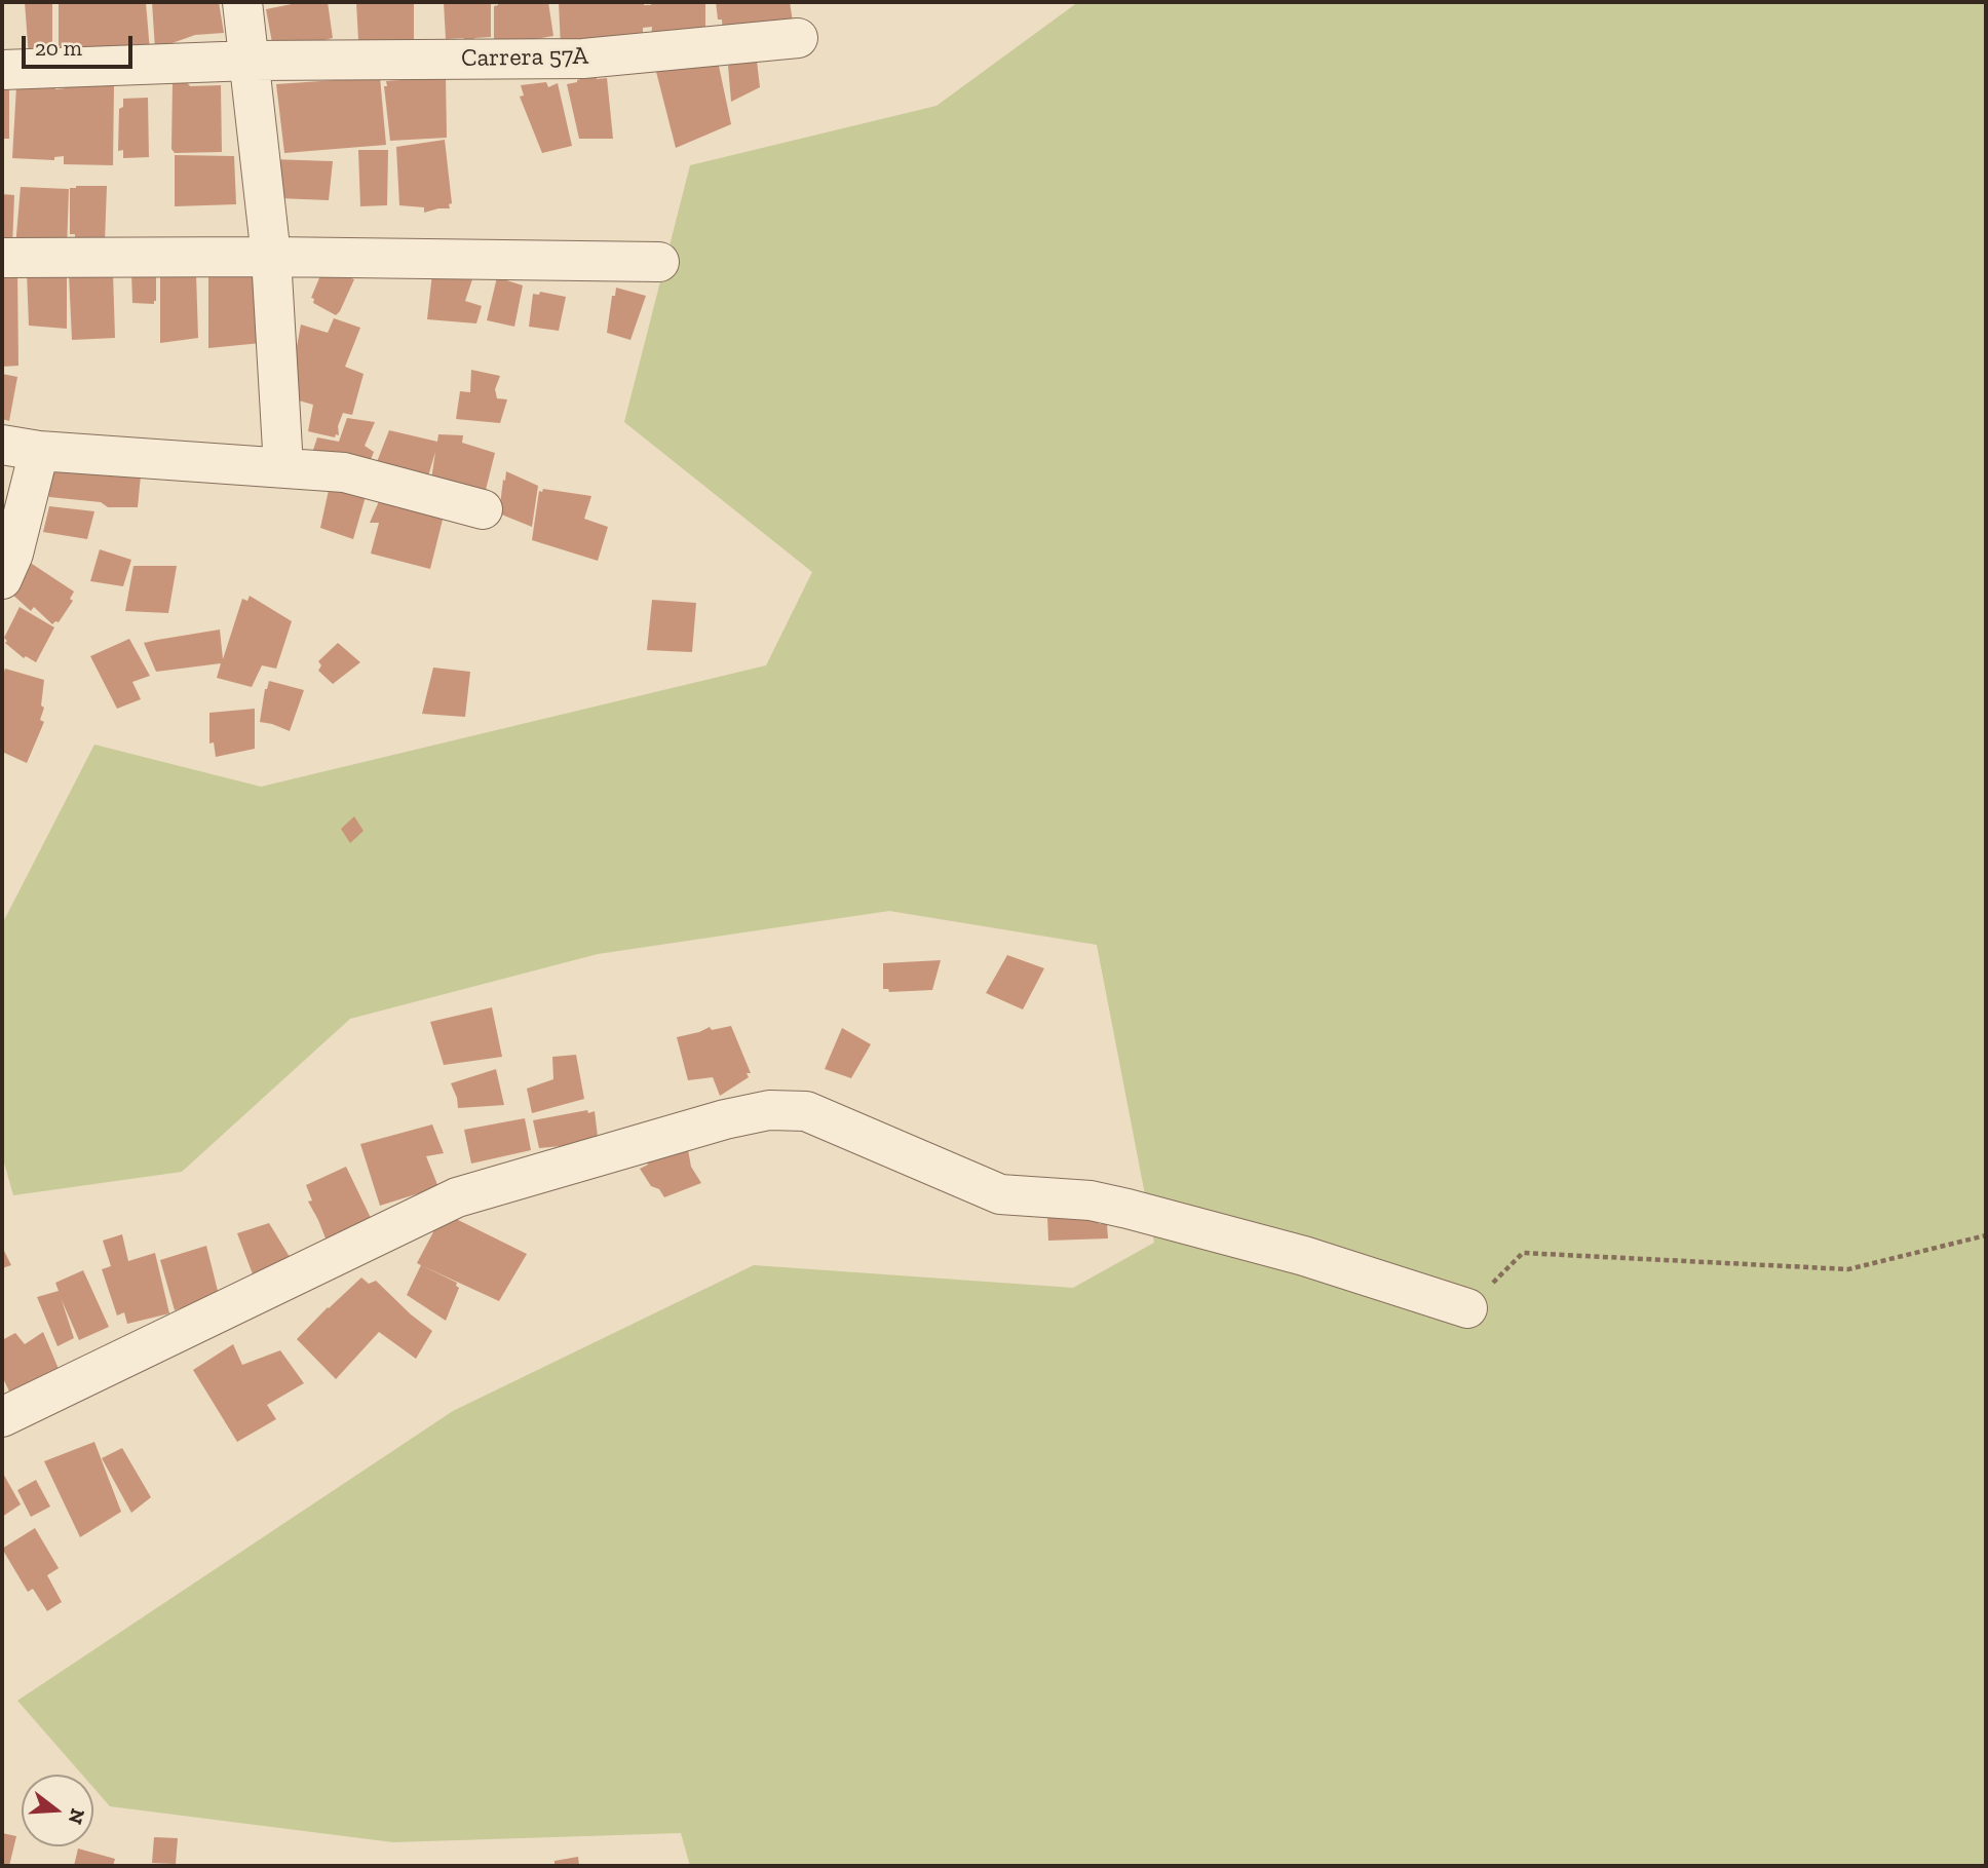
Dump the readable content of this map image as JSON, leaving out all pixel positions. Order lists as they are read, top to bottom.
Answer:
{
  "streets": {
    "street": ["Carrera 57A"]
  },
  "scale_bar": "20 m",
  "north": "right"
}
